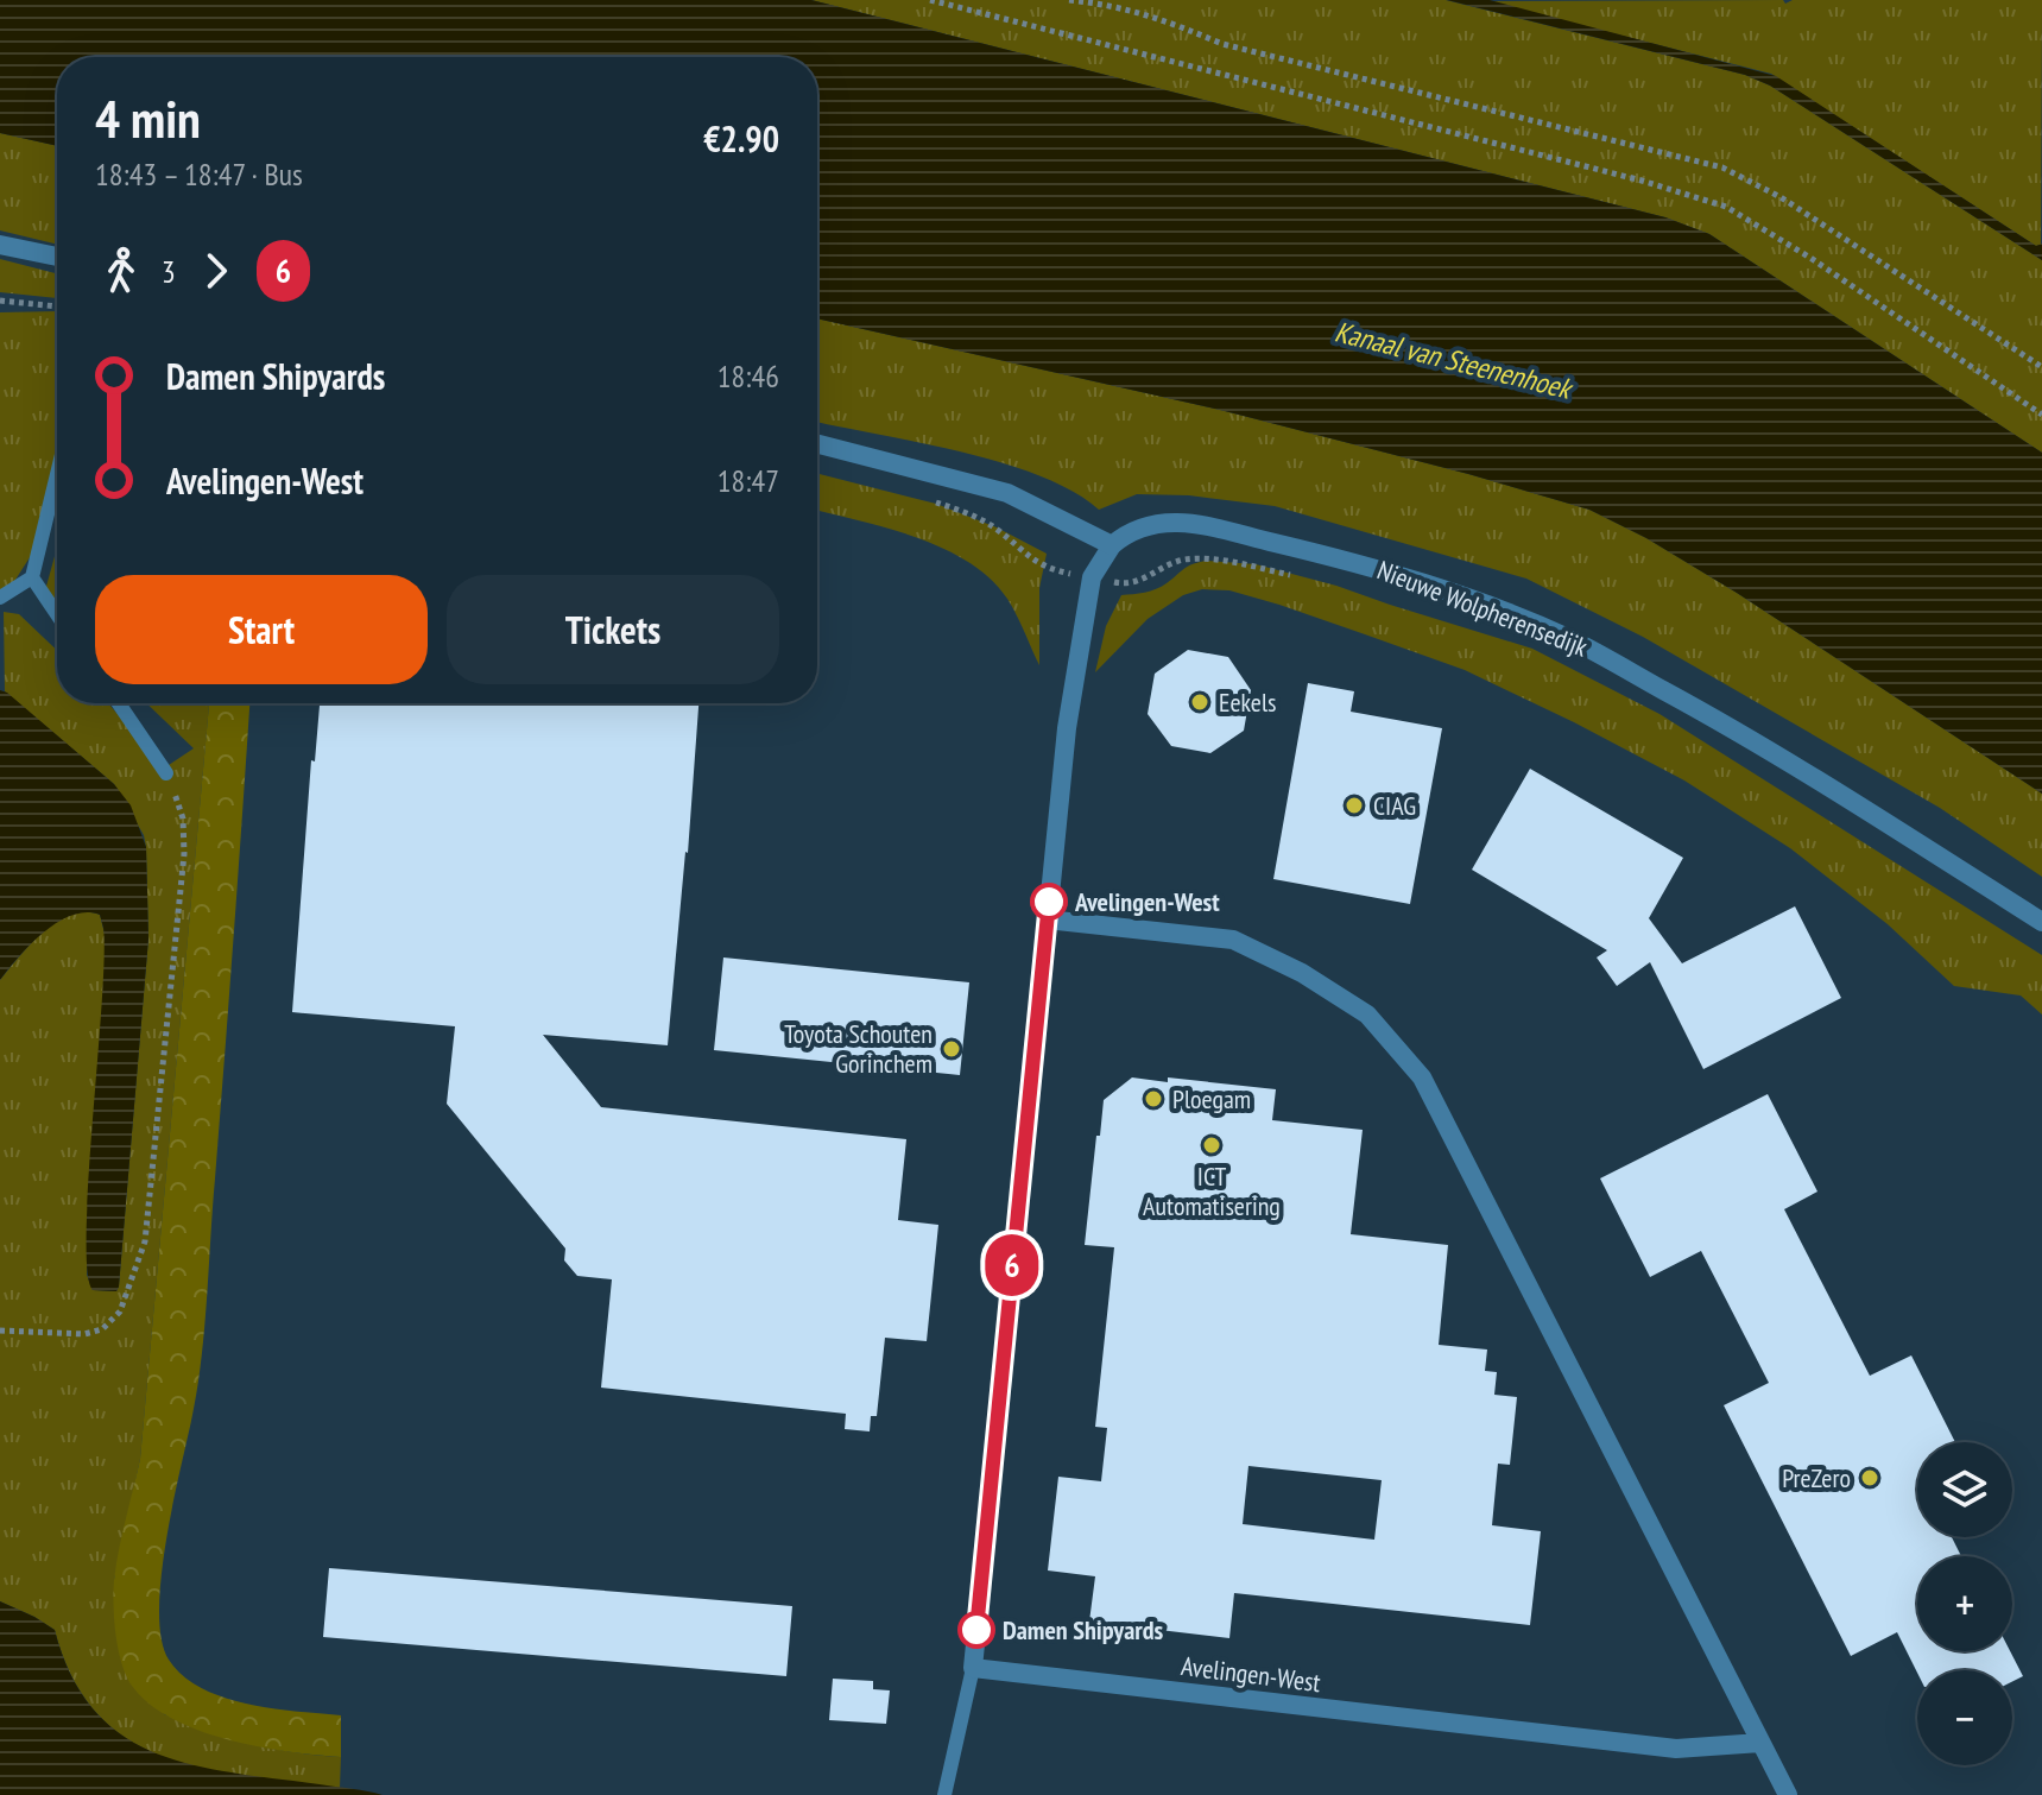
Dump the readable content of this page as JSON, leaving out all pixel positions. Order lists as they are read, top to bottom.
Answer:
{
  "streets": {
    "street": ["Nieuwe Wolpherensedijk", "Avelingen-West"]
  },
  "water": ["Kanaal van Steenenhoek"],
  "places": [
    "Eekels",
    "CIAG",
    "Avelingen-West",
    "Toyota Schouten Gorinchem",
    "Ploegam",
    "ICT Automatisering",
    "PreZero",
    "Damen Shipyards"
  ],
  "lines": ["bus line 6"],
  "page": {
    "on_map": "6",
    "heading": ["4 min", "18:43 – 18:47 · Bus", "€2.90"],
    "legs": ["3", "6"],
    "list": [
      {
        "name": "Damen Shipyards",
        "value": "18:46"
      },
      {
        "name": "Avelingen-West",
        "value": "18:47"
      }
    ],
    "buttons": ["Start", "Tickets"],
    "map_buttons": ["+", "−"]
  }
}
